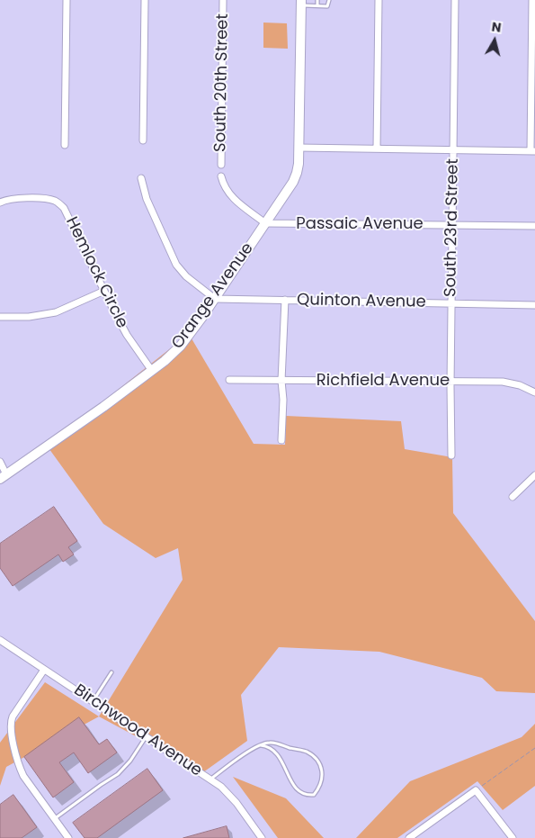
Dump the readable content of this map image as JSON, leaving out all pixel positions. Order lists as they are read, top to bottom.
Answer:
{
  "streets": {
    "street": [
      "South 20th Street",
      "Passaic Avenue",
      "South 23rd Street",
      "Hemlock Circle",
      "Orange Avenue",
      "Quinton Avenue",
      "Richfield Avenue",
      "Birchwood Avenue"
    ]
  },
  "crossings": [
    ["Passaic Avenue", "South 23rd Street"],
    ["Passaic Avenue", "Orange Avenue"],
    ["South 23rd Street", "Quinton Avenue"],
    ["South 23rd Street", "Richfield Avenue"],
    ["Hemlock Circle", "Orange Avenue"],
    ["Orange Avenue", "Quinton Avenue"]
  ],
  "north": "top"
}
